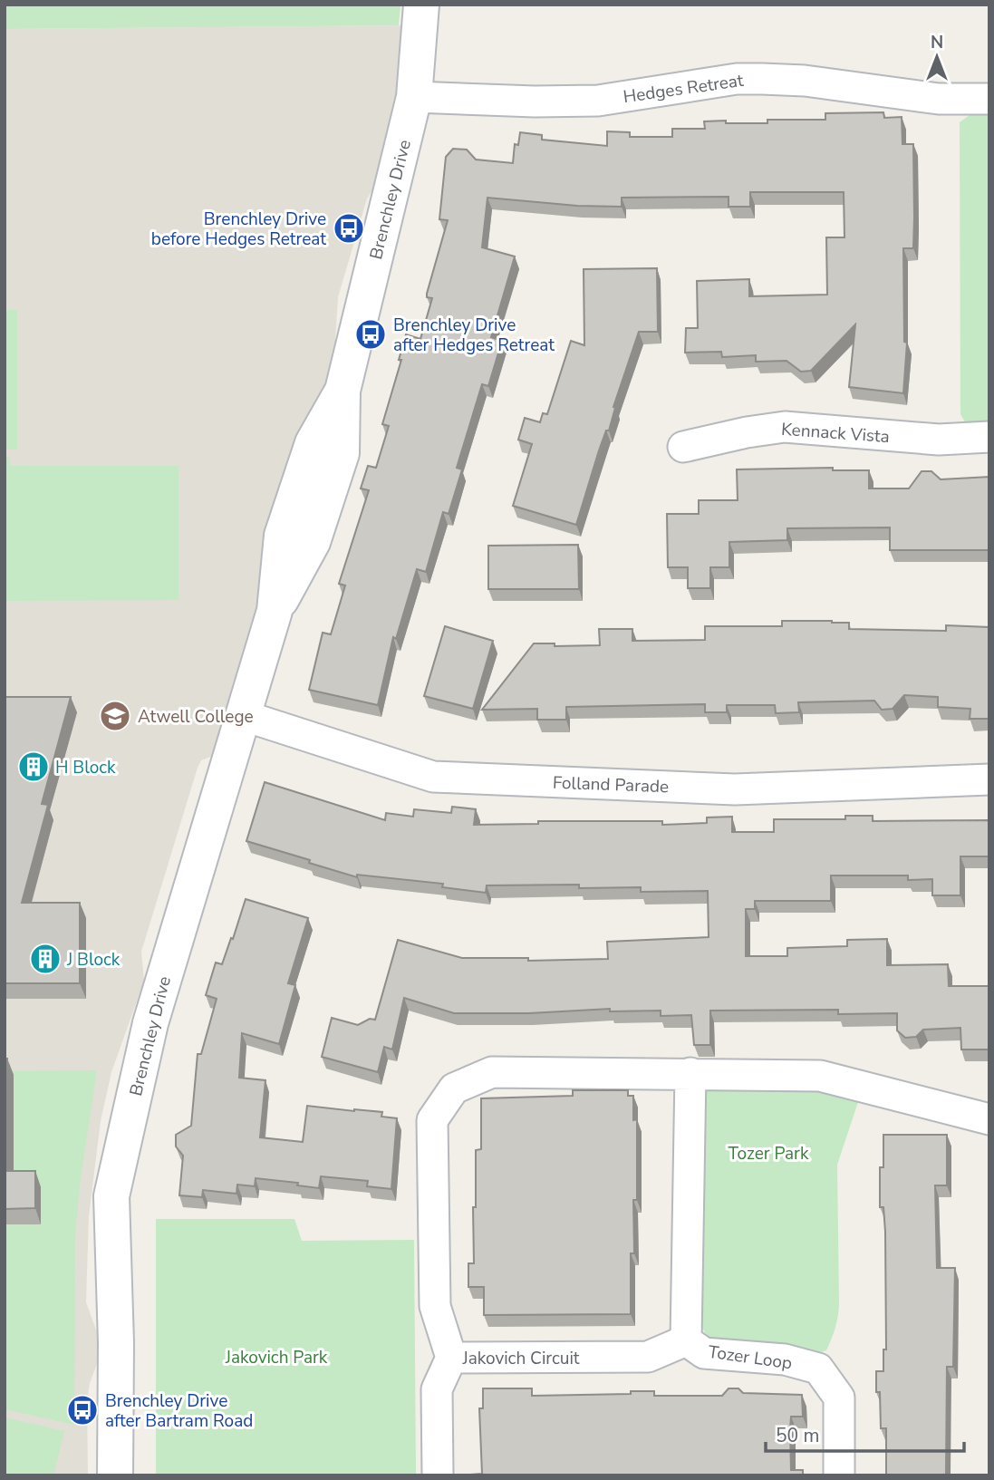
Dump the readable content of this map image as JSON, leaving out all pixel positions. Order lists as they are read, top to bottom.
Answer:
{
  "streets": {
    "street": [
      "Hedges Retreat",
      "Brenchley Drive",
      "Kennack Vista",
      "Folland Parade",
      "Tozer Loop",
      "Jakovich Circuit"
    ]
  },
  "crossings": [
    ["Hedges Retreat", "Brenchley Drive"],
    ["Brenchley Drive", "Folland Parade"],
    ["Tozer Loop", "Jakovich Circuit"]
  ],
  "parks": ["Tozer Park", "Jakovich Park"],
  "places": {
    "bus stop": ["Brenchley Drive before Hedges Retreat", "Brenchley Drive after Hedges Retreat", "Brenchley Drive after Bartram Road"],
    "school or university": ["Atwell College"],
    "building": ["H Block", "J Block"]
  },
  "scale_bar": "50 m",
  "north": "top"
}
